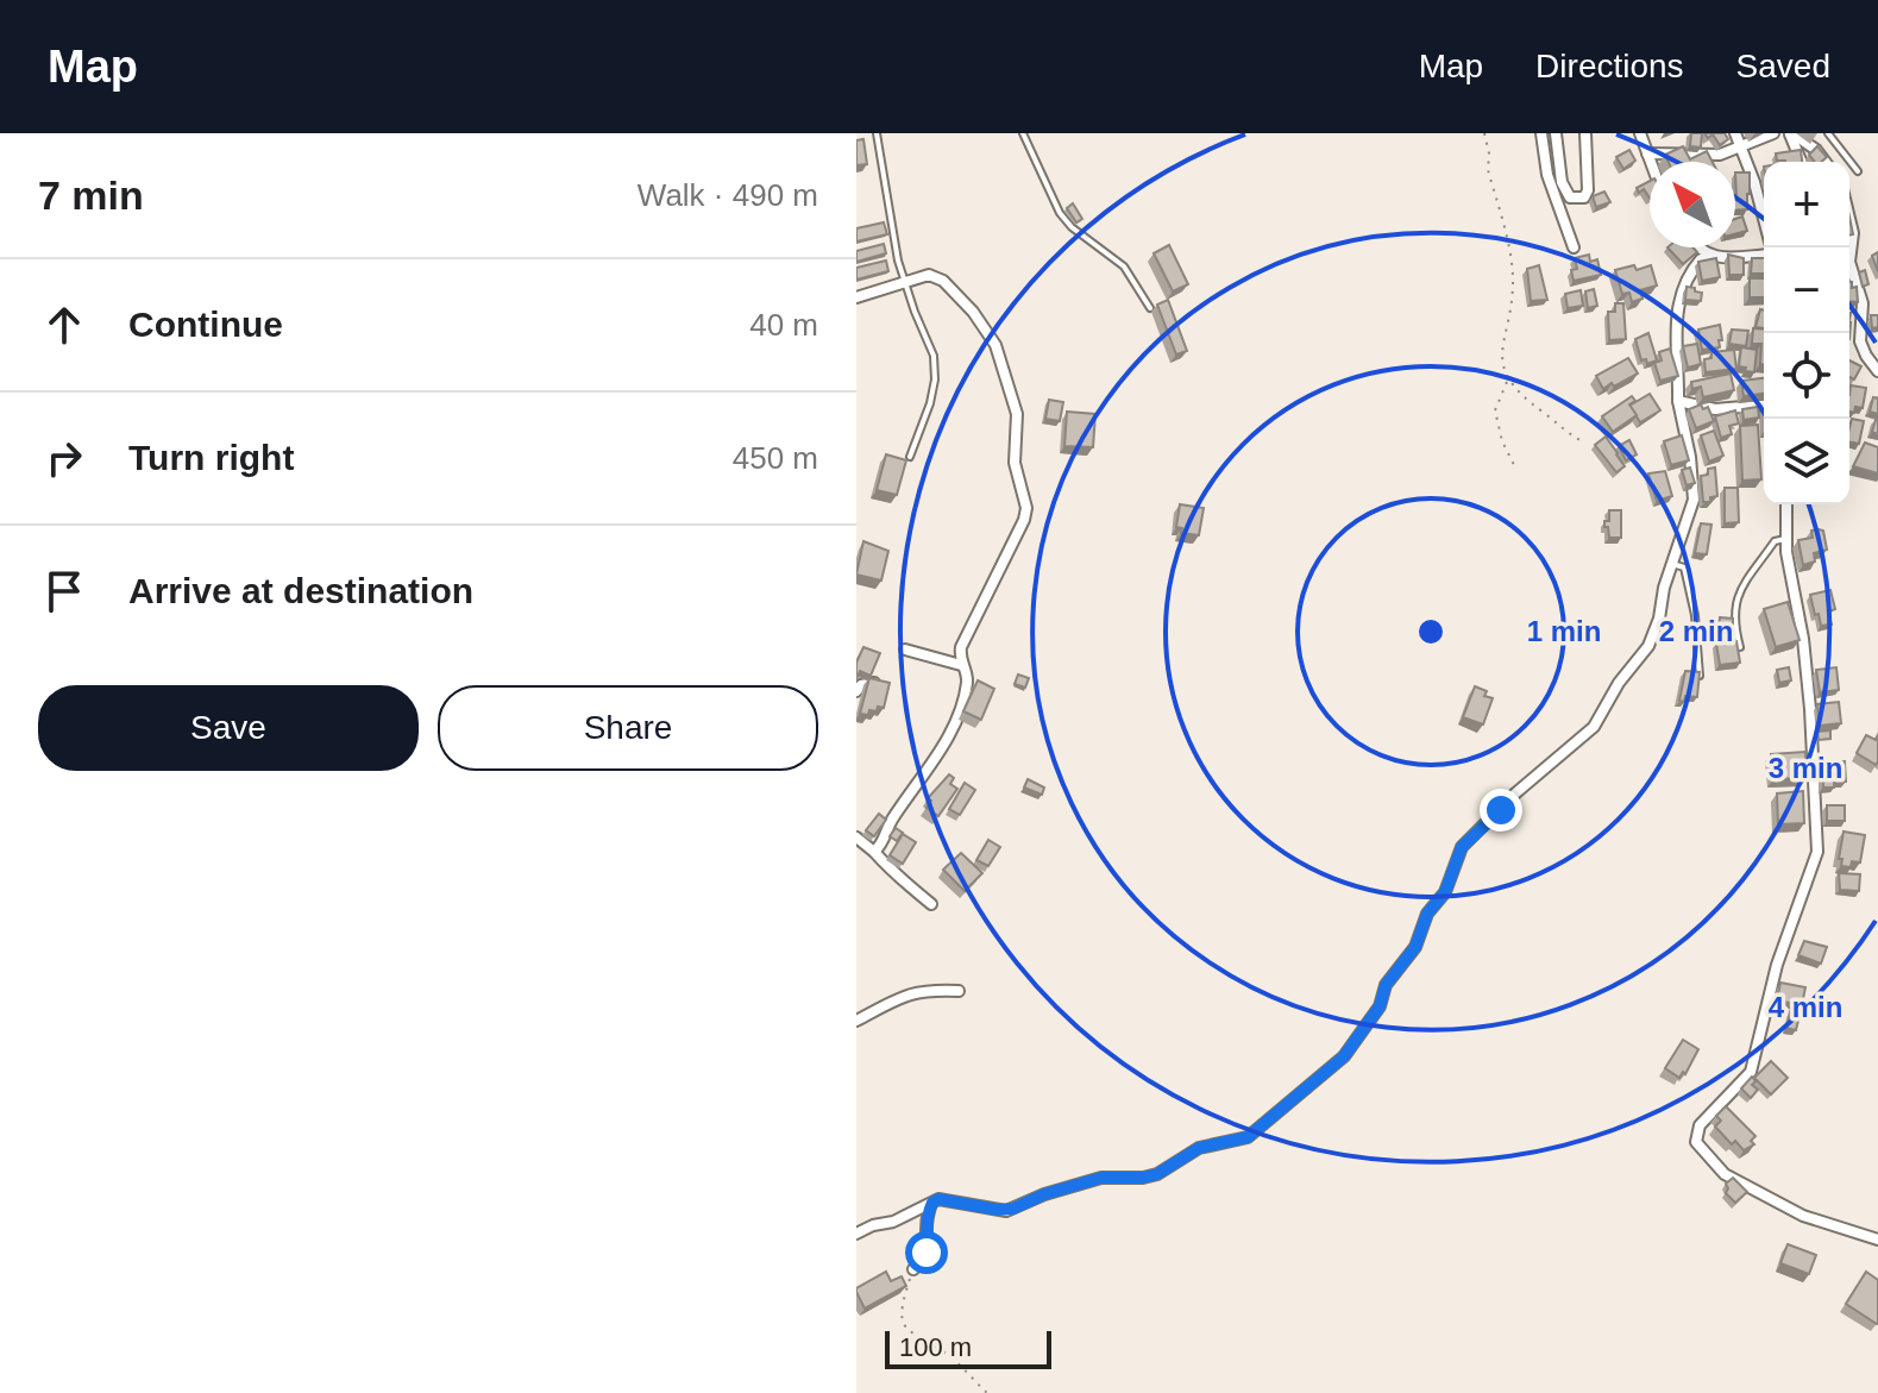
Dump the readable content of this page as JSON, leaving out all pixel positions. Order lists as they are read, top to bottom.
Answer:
{
  "scale_bar": "100 m",
  "north": "top left",
  "page": {
    "header": "Map",
    "nav": ["Map", "Directions", "Saved"],
    "heading": ["7 min", "Walk · 490 m"],
    "map_buttons": ["+", "−"],
    "list": [
      ["Continue", "40 m"],
      ["Turn right", "450 m"],
      "Arrive at destination"
    ],
    "buttons": ["Save", "Share"],
    "scale": "100 m"
  },
  "rings": [
    "1 min",
    "2 min",
    "3 min",
    "4 min"
  ]
}
